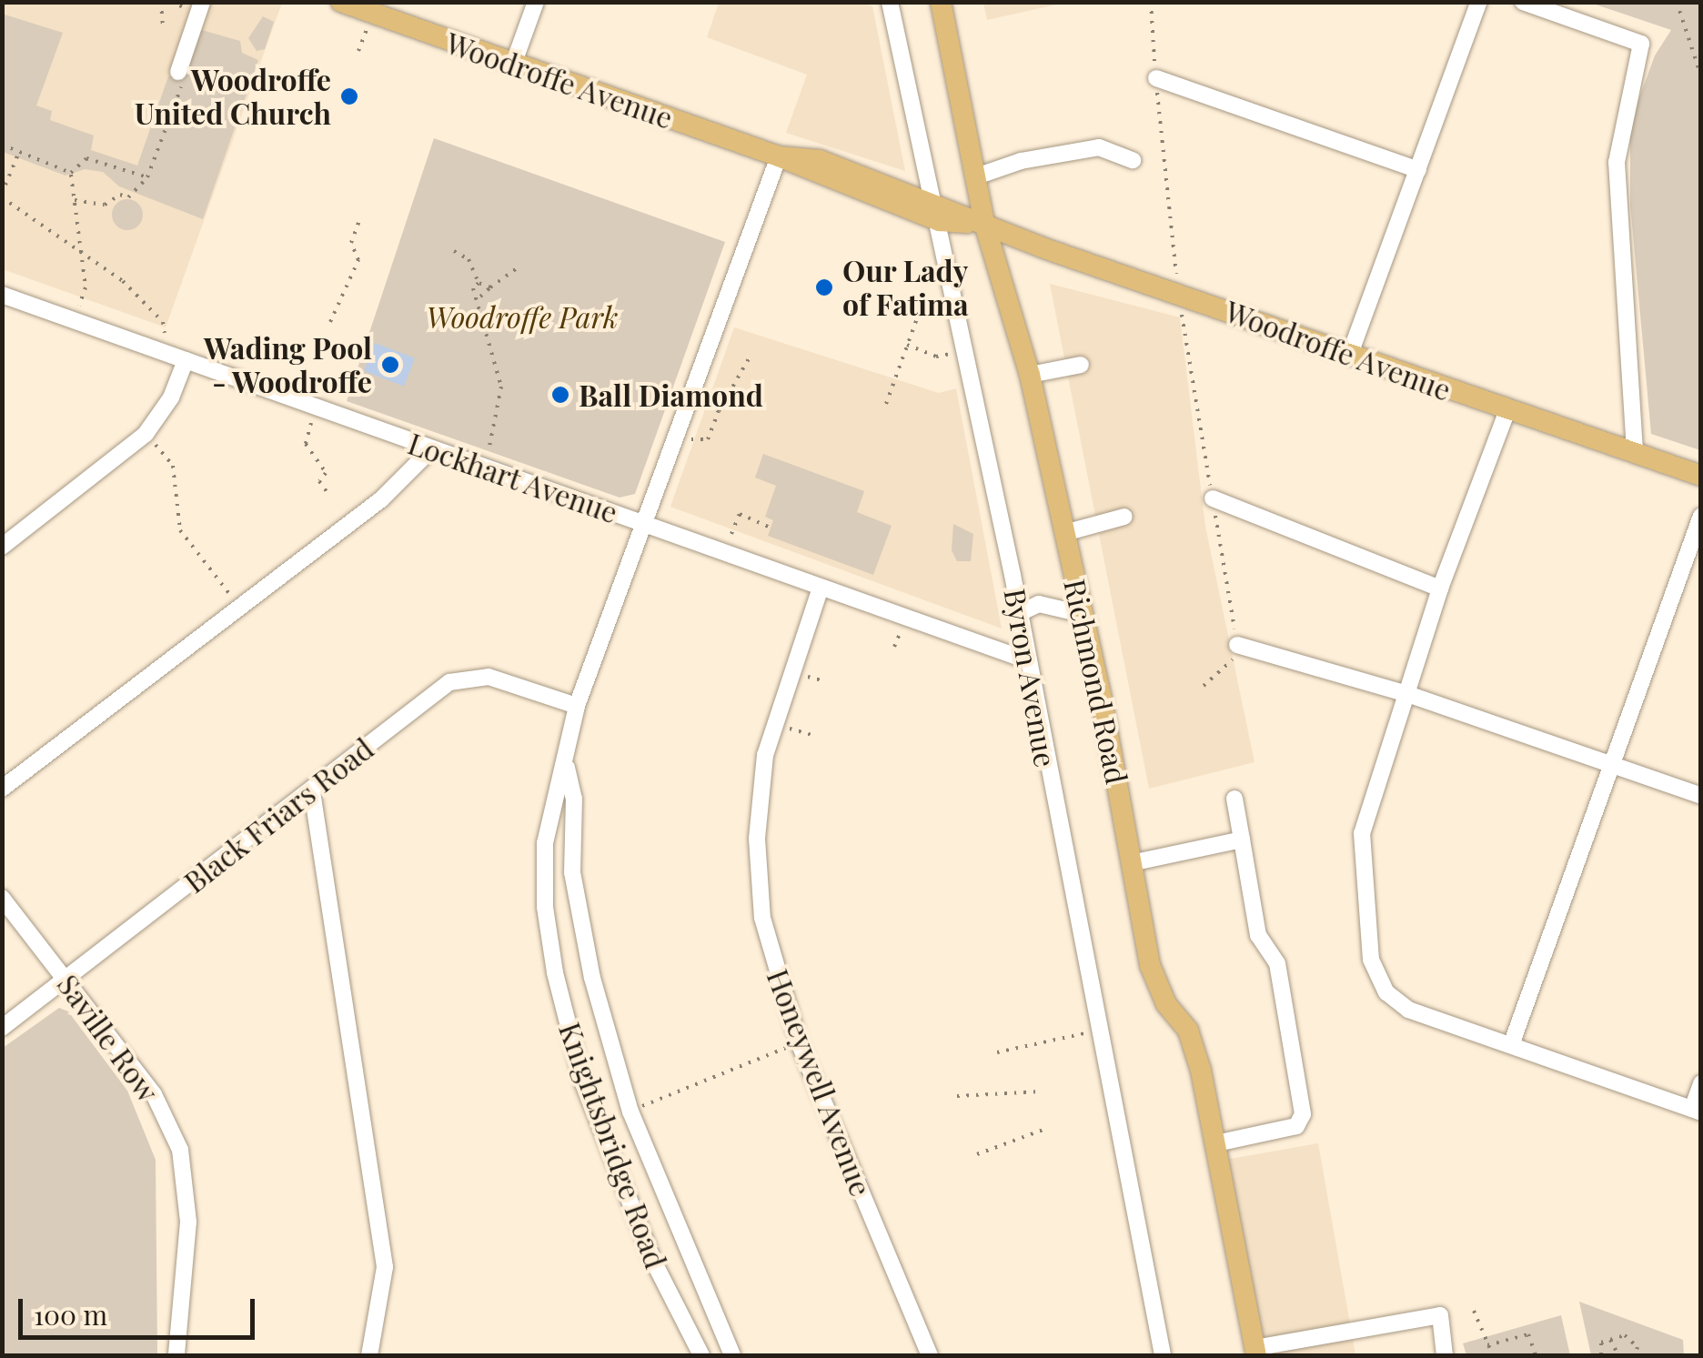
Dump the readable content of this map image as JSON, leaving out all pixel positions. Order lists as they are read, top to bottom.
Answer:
{
  "streets": {
    "main road": ["Woodroffe Avenue", "Richmond Road"],
    "street": [
      "Lockhart Avenue",
      "Byron Avenue",
      "Black Friars Road",
      "Saville Row",
      "Honeywell Avenue",
      "Knightsbridge Road"
    ]
  },
  "crossings": [
    ["Woodroffe Avenue", "Byron Avenue"],
    ["Woodroffe Avenue", "Richmond Road"],
    ["Woodroffe Avenue", "Knightsbridge Road"],
    ["Lockhart Avenue", "Byron Avenue"],
    ["Lockhart Avenue", "Honeywell Avenue"],
    ["Lockhart Avenue", "Knightsbridge Road"],
    ["Black Friars Road", "Saville Row"],
    ["Black Friars Road", "Knightsbridge Road"]
  ],
  "parks": ["Woodroffe Park"],
  "places": [
    "Woodroffe United Church",
    "Our Lady of Fatima",
    "Wading Pool - Woodroffe",
    "Ball Diamond"
  ],
  "scale_bar": "100 m"
}
